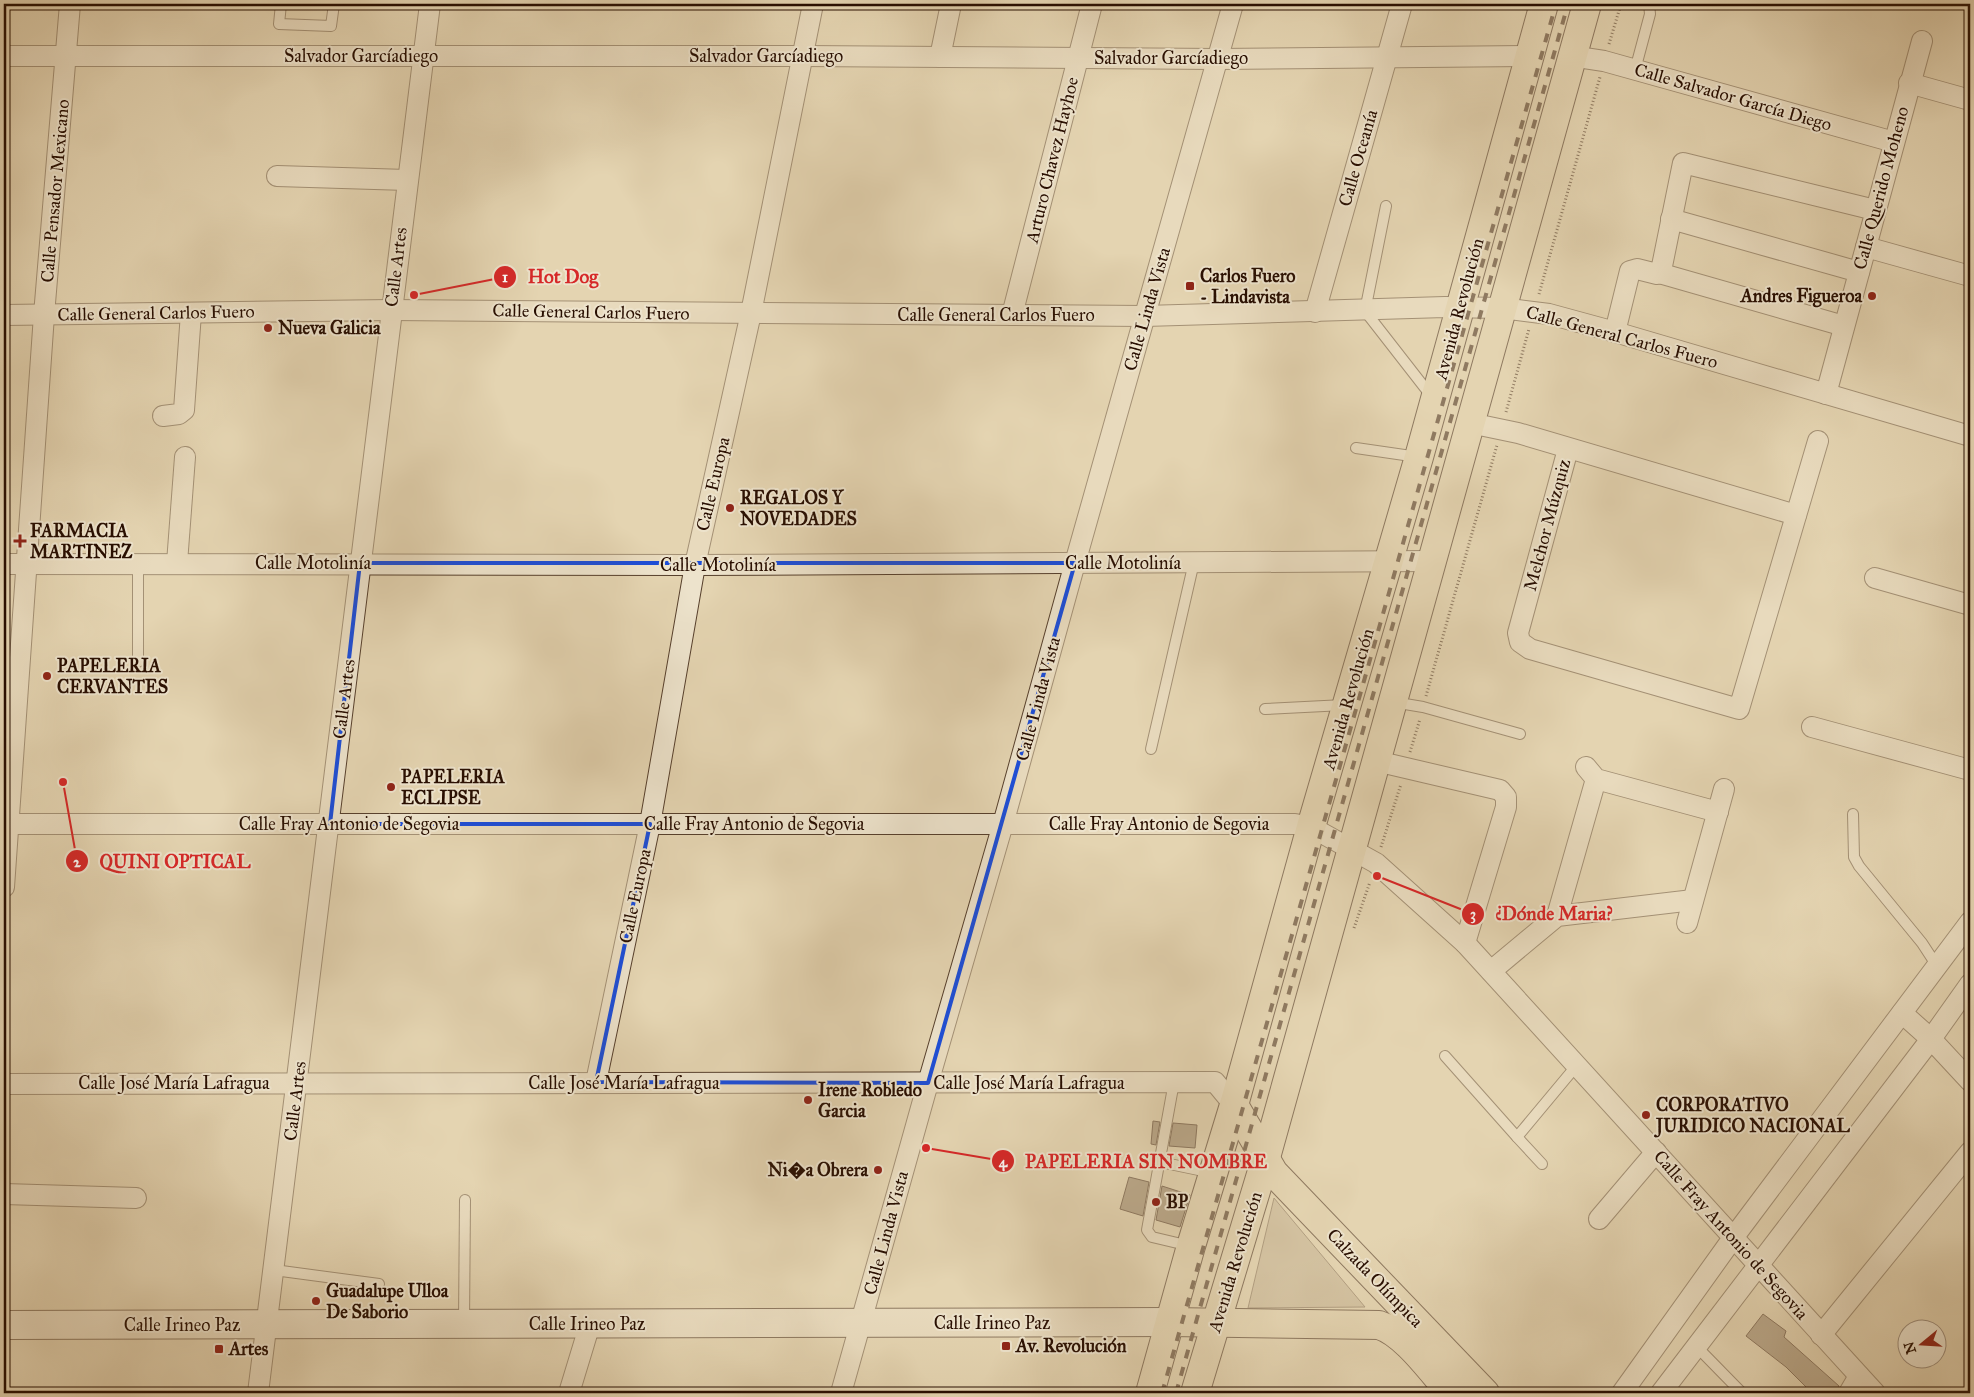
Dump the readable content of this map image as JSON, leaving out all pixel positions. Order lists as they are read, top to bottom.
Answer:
{
  "streets": {
    "main road": ["Avenida Revolución", "Calzada Olímpica"],
    "street": [
      "Salvador Garcíadiego",
      "Calle Salvador García Diego",
      "Calle Oceanía",
      "Arturo Chavez Hayhoe",
      "Calle Querido Moheno",
      "Calle Pensador Mexicano",
      "Calle Artes",
      "Calle Linda Vista",
      "Calle General Carlos Fuero",
      "Calle Europa",
      "Melchor Múzquiz",
      "Calle Motolinía",
      "Calle Fray Antonio de Segovia",
      "Calle José María Lafragua",
      "Calle Irineo Paz"
    ]
  },
  "crossings": [
    ["Salvador Garcíadiego", "Calle Oceanía"],
    ["Salvador Garcíadiego", "Arturo Chavez Hayhoe"],
    ["Salvador Garcíadiego", "Calle Pensador Mexicano"],
    ["Salvador Garcíadiego", "Calle Artes"],
    ["Salvador Garcíadiego", "Calle Linda Vista"],
    ["Salvador Garcíadiego", "Avenida Revolución"],
    ["Salvador Garcíadiego", "Calle Europa"],
    ["Calle Salvador García Diego", "Calle Querido Moheno"],
    ["Calle Salvador García Diego", "Avenida Revolución"],
    ["Calle Oceanía", "Calle General Carlos Fuero"],
    ["Arturo Chavez Hayhoe", "Calle General Carlos Fuero"],
    ["Calle Querido Moheno", "Calle General Carlos Fuero"],
    ["Calle Pensador Mexicano", "Calle General Carlos Fuero"],
    ["Calle Pensador Mexicano", "Calle Motolinía"],
    ["Calle Pensador Mexicano", "Calle Fray Antonio de Segovia"],
    ["Calle Artes", "Calle General Carlos Fuero"],
    ["Calle Artes", "Calle Motolinía"],
    ["Calle Artes", "Calle Fray Antonio de Segovia"],
    ["Calle Artes", "Calle José María Lafragua"],
    ["Calle Artes", "Calle Irineo Paz"],
    ["Calle Linda Vista", "Calle General Carlos Fuero"],
    ["Calle Linda Vista", "Calle Motolinía"],
    ["Calle Linda Vista", "Calle Fray Antonio de Segovia"],
    ["Calle Linda Vista", "Calle José María Lafragua"],
    ["Calle Linda Vista", "Calle Irineo Paz"],
    ["Avenida Revolución", "Calle General Carlos Fuero"],
    ["Avenida Revolución", "Melchor Múzquiz"],
    ["Avenida Revolución", "Calle Motolinía"],
    ["Avenida Revolución", "Calle Fray Antonio de Segovia"],
    ["Avenida Revolución", "Calle José María Lafragua"],
    ["Avenida Revolución", "Calzada Olímpica"],
    ["Avenida Revolución", "Calle Irineo Paz"],
    ["Calle General Carlos Fuero", "Calle Europa"],
    ["Calle Europa", "Calle Motolinía"],
    ["Calle Europa", "Calle Fray Antonio de Segovia"],
    ["Calle Europa", "Calle José María Lafragua"],
    ["Calle José María Lafragua", "Calzada Olímpica"],
    ["Calzada Olímpica", "Calle Irineo Paz"]
  ],
  "places": {
    "transit": ["Carlos Fuero - Lindavista", "Av. Revolución", "Artes"],
    "other": [
      "Hot Dog",
      "Andres Figueroa",
      "Nueva Galicia",
      "REGALOS Y NOVEDADES",
      "PAPELERIA CERVANTES",
      "QUINI OPTICAL",
      "PAPELERIA ECLIPSE",
      "¿Dónde Maria?",
      "Irene Robledo Garcia",
      "CORPORATIVO JURIDICO NACIONAL",
      "PAPELERIA SIN NOMBRE",
      "Ni�a Obrera",
      "BP",
      "Guadalupe Ulloa De Saborio"
    ],
    "health": ["FARMACIA MARTINEZ"]
  },
  "north": "left"
}
